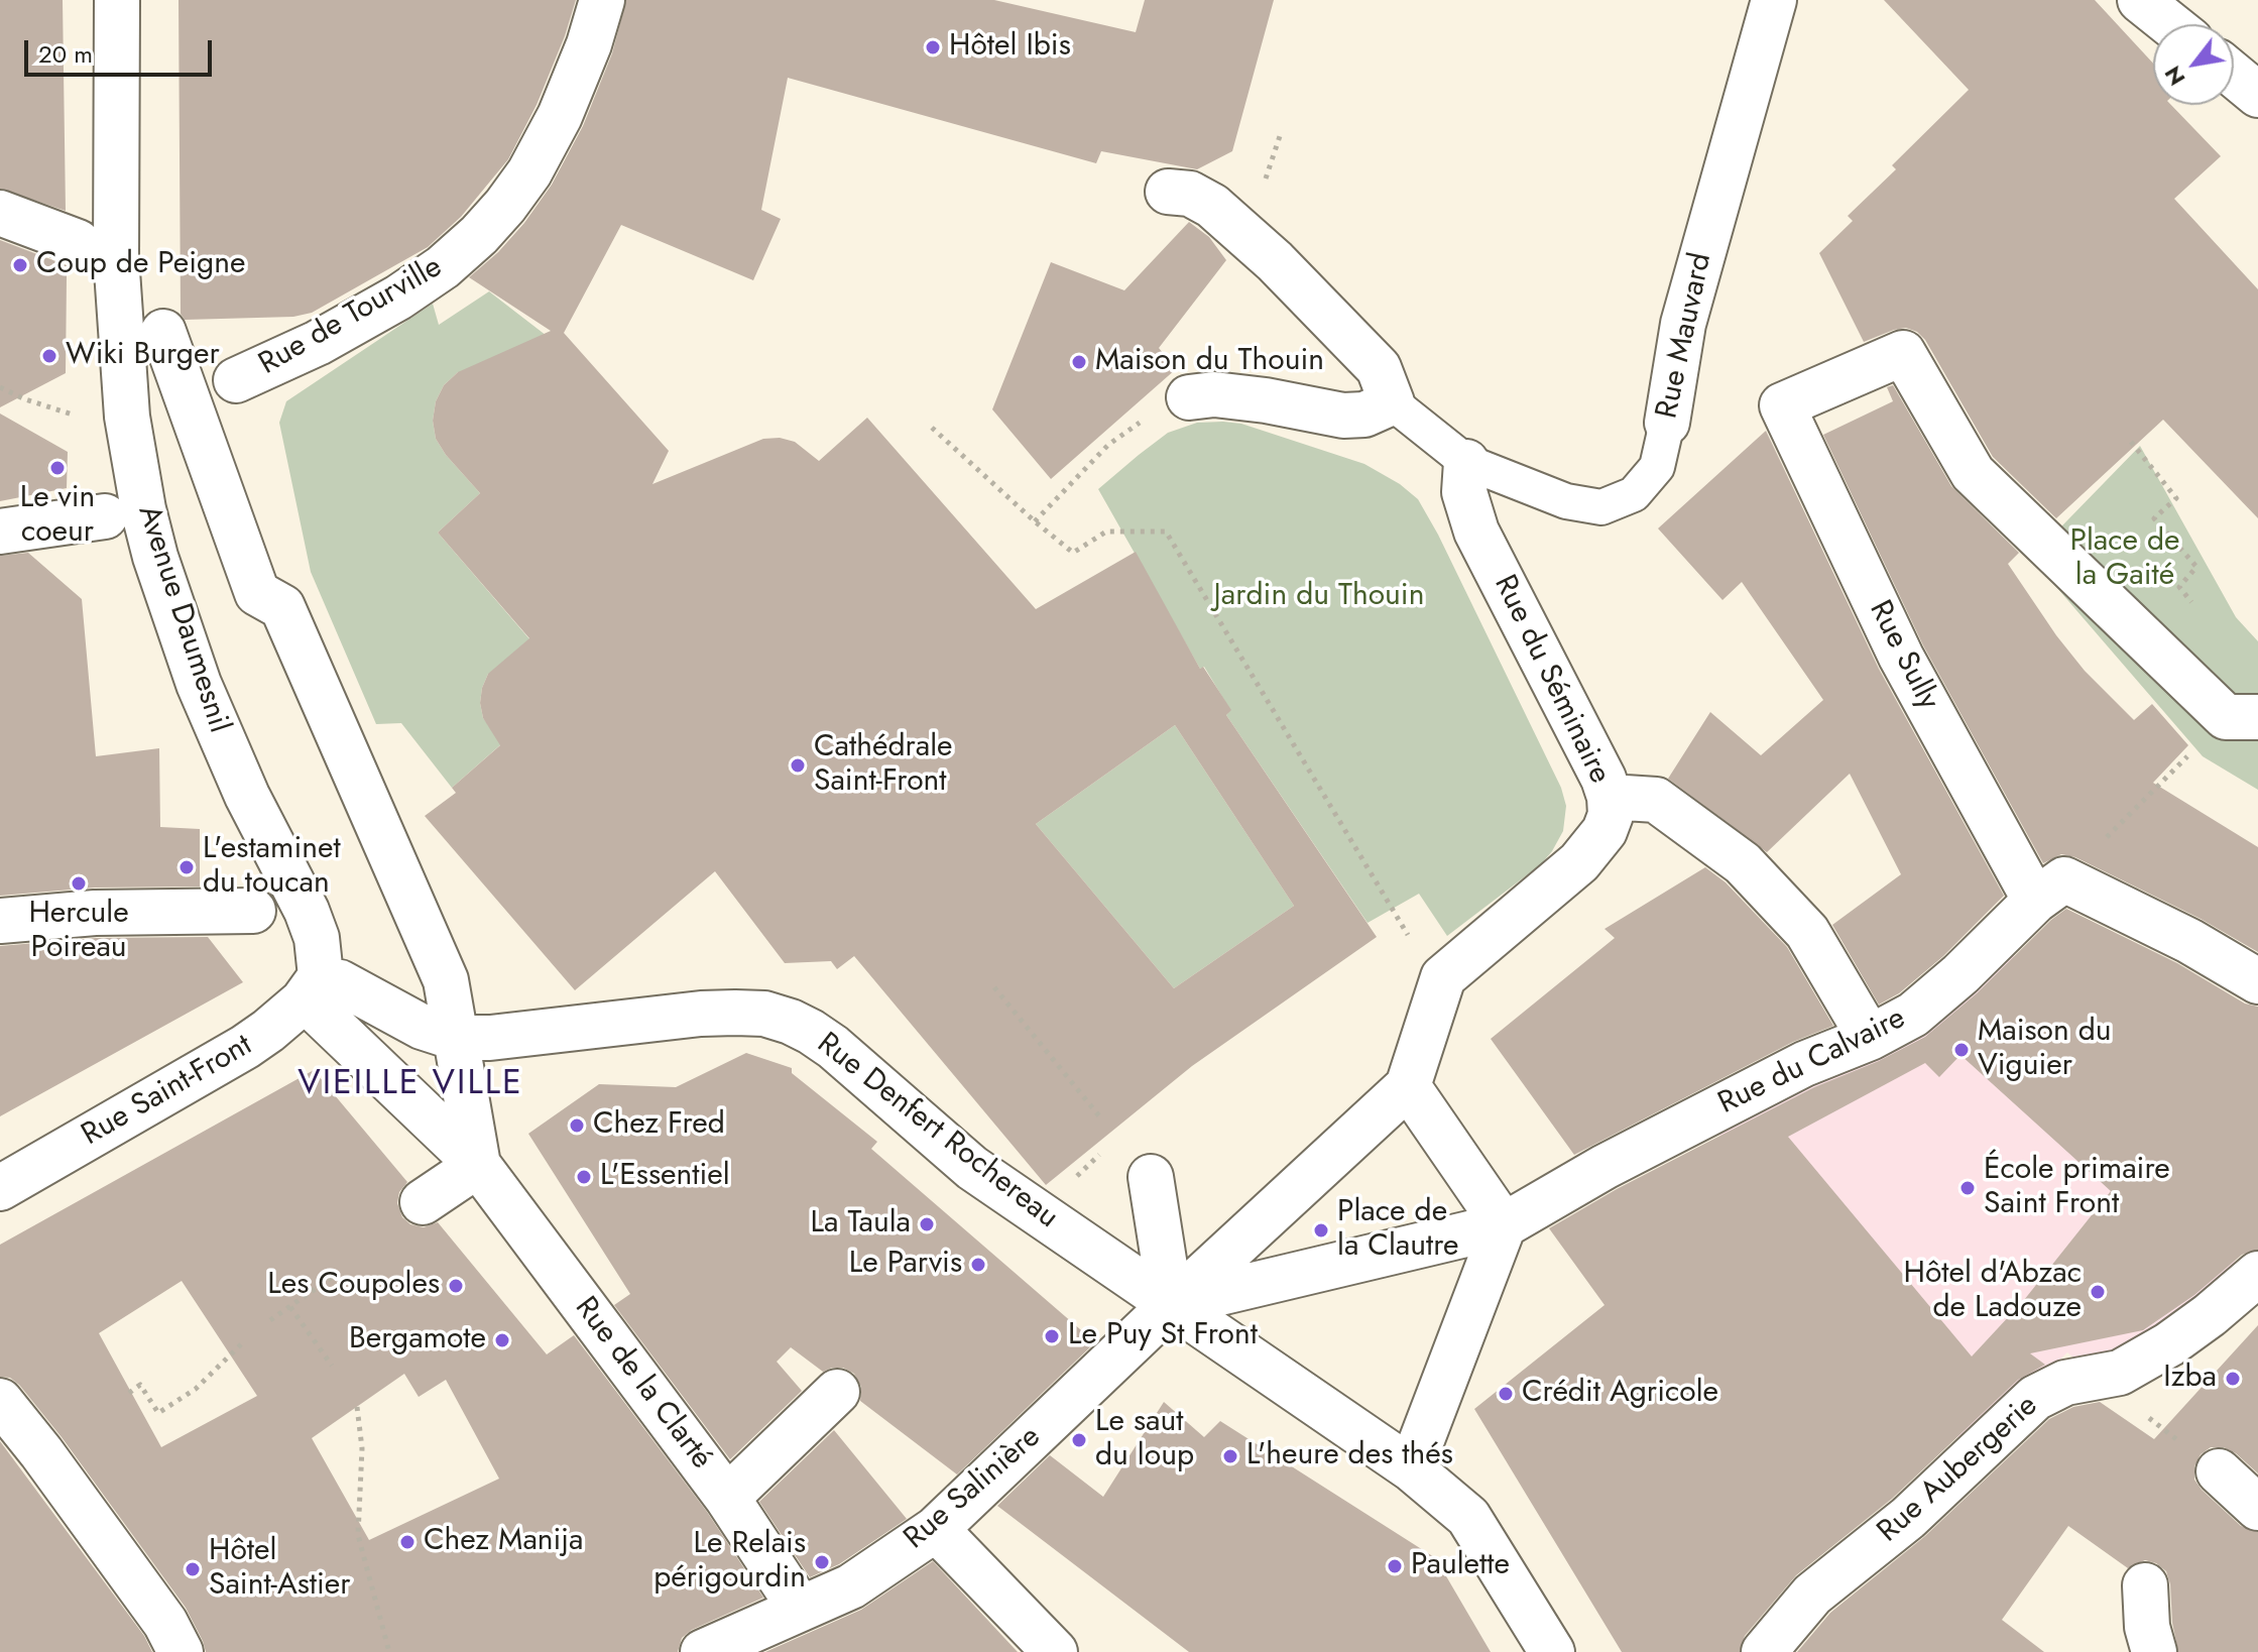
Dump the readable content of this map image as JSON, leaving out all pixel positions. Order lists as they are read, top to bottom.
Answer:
{
  "streets": {
    "street": [
      "Rue de Tourville",
      "Rue Mauvard",
      "Avenue Daumesnil",
      "Rue Sully",
      "Rue du Séminaire",
      "Rue du Calvaire",
      "Rue Saint-Front",
      "Rue Denfert Rochereau",
      "Rue de la Clarté",
      "Rue Aubergerie",
      "Rue Salinière"
    ]
  },
  "crossings": [
    ["Rue Mauvard", "Rue du Séminaire"],
    ["Avenue Daumesnil", "Rue Saint-Front"],
    ["Avenue Daumesnil", "Rue de la Clarté"],
    ["Rue Sully", "Rue du Calvaire"],
    ["Rue du Calvaire", "Rue Denfert Rochereau"],
    ["Rue du Calvaire", "Rue Salinière"],
    ["Rue Saint-Front", "Rue de la Clarté"],
    ["Rue Denfert Rochereau", "Rue Salinière"],
    ["Rue de la Clarté", "Rue Salinière"]
  ],
  "districts": ["VIEILLE VILLE"],
  "parks": ["Place de la Gaité", "Jardin du Thouin"],
  "places": [
    "Hôtel Ibis",
    "Coup de Peigne",
    "Wiki Burger",
    "Maison du Thouin",
    "Le vin coeur",
    "Cathédrale Saint-Front",
    "L'estaminet du toucan",
    "Hercule Poireau",
    "Maison du Viguier",
    "Chez Fred",
    "L'Essentiel",
    "École primaire Saint Front",
    "La Taula",
    "Place de la Clautre",
    "Le Parvis",
    "Les Coupoles",
    "Hôtel d'Abzac de Ladouze",
    "Le Puy St Front",
    "Bergamote",
    "Izba",
    "Crédit Agricole",
    "Le saut du loup",
    "L'heure des thés",
    "Chez Manija",
    "Le Relais périgourdin",
    "Paulette",
    "Hôtel Saint-Astier"
  ],
  "scale_bar": "20 m",
  "north": "bottom left"
}
